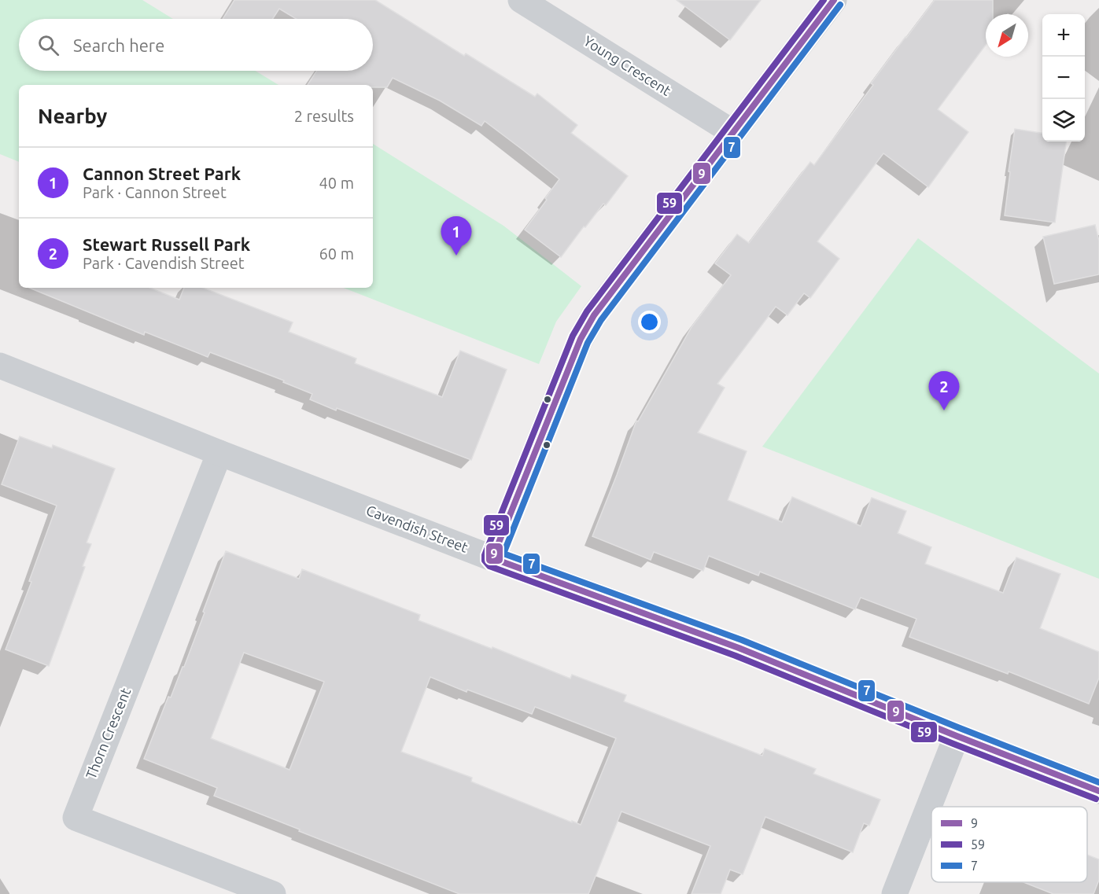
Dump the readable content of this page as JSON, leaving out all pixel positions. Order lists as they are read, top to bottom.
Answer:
{
  "streets": {
    "street": ["Young Crescent", "Cavendish Street", "Thorn Crescent"]
  },
  "crossings": [
    ["Cavendish Street", "Thorn Crescent"]
  ],
  "lines": ["transit line 9", "transit line 59", "transit line 7"],
  "legend": ["9", "59", "7"],
  "north": "bottom left",
  "page": {
    "map_buttons": ["+", "−"],
    "search": "Search here",
    "heading": ["Nearby", "2 results"],
    "list": [
      {
        "mark": "1",
        "name": "Cannon Street Park",
        "note": "Park · Cannon Street",
        "value": "40 m"
      },
      {
        "mark": "2",
        "name": "Stewart Russell Park",
        "note": "Park · Cavendish Street",
        "value": "60 m"
      }
    ],
    "pins": ["1", "2"]
  }
}
